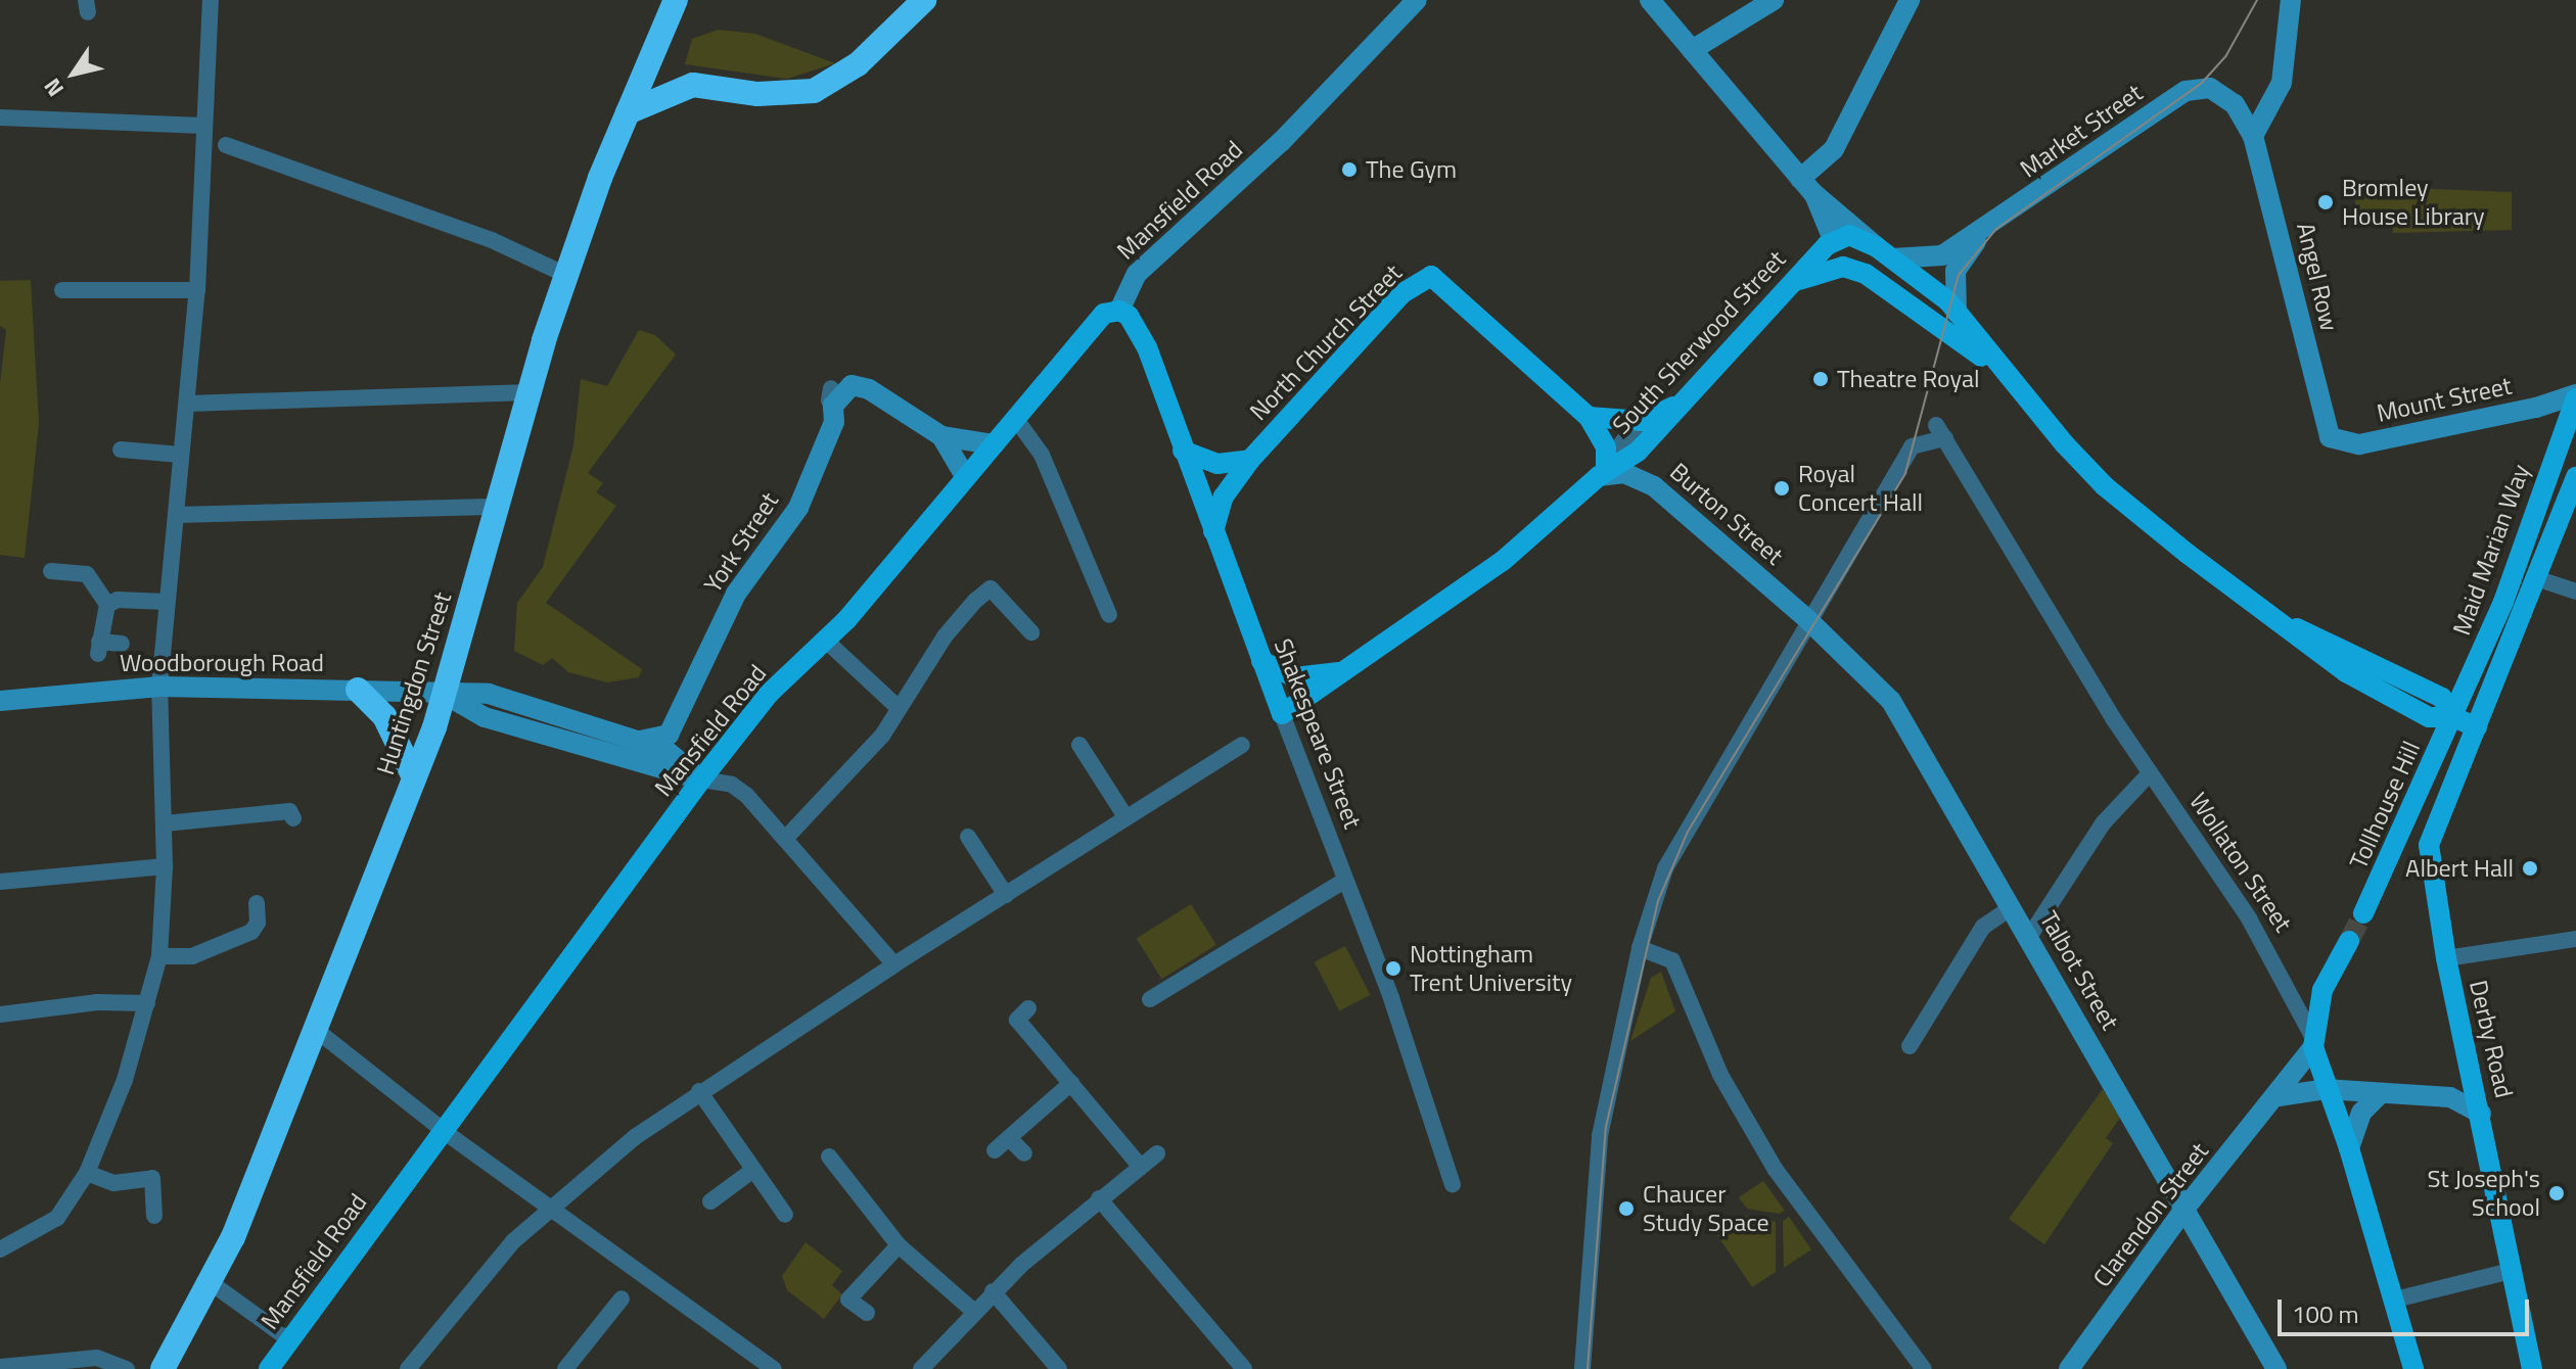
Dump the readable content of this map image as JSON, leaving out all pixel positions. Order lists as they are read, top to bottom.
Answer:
{
  "streets": {
    "highway": ["Huntingdon Street"],
    "main road": [
      "Mansfield Road",
      "North Church Street",
      "South Sherwood Street",
      "Maid Marian Way",
      "Shakespeare Street",
      "Tollhouse Hill",
      "Wollaton Street",
      "Derby Road"
    ],
    "street": [
      "Market Street",
      "Angel Row",
      "Mount Street",
      "Burton Street",
      "York Street",
      "Woodborough Road",
      "Talbot Street",
      "Clarendon Street"
    ]
  },
  "crossings": [
    ["Market Street", "Angel Row"],
    ["Mansfield Road", "Woodborough Road"],
    ["Mansfield Road", "Shakespeare Street"],
    ["Angel Row", "Mount Street"],
    ["North Church Street", "Shakespeare Street"],
    ["South Sherwood Street", "Burton Street"],
    ["South Sherwood Street", "Shakespeare Street"],
    ["Mount Street", "Maid Marian Way"],
    ["Burton Street", "Wollaton Street"],
    ["Burton Street", "Talbot Street"],
    ["Maid Marian Way", "Tollhouse Hill"],
    ["Maid Marian Way", "Derby Road"],
    ["Woodborough Road", "Huntingdon Street"],
    ["Wollaton Street", "Talbot Street"],
    ["Wollaton Street", "Clarendon Street"],
    ["Talbot Street", "Clarendon Street"]
  ],
  "places": [
    "The Gym",
    "Bromley House Library",
    "Theatre Royal",
    "Royal Concert Hall",
    "Albert Hall",
    "Nottingham Trent University",
    "St Joseph's School",
    "Chaucer Study Space"
  ],
  "scale_bar": "100 m",
  "north": "bottom left"
}
